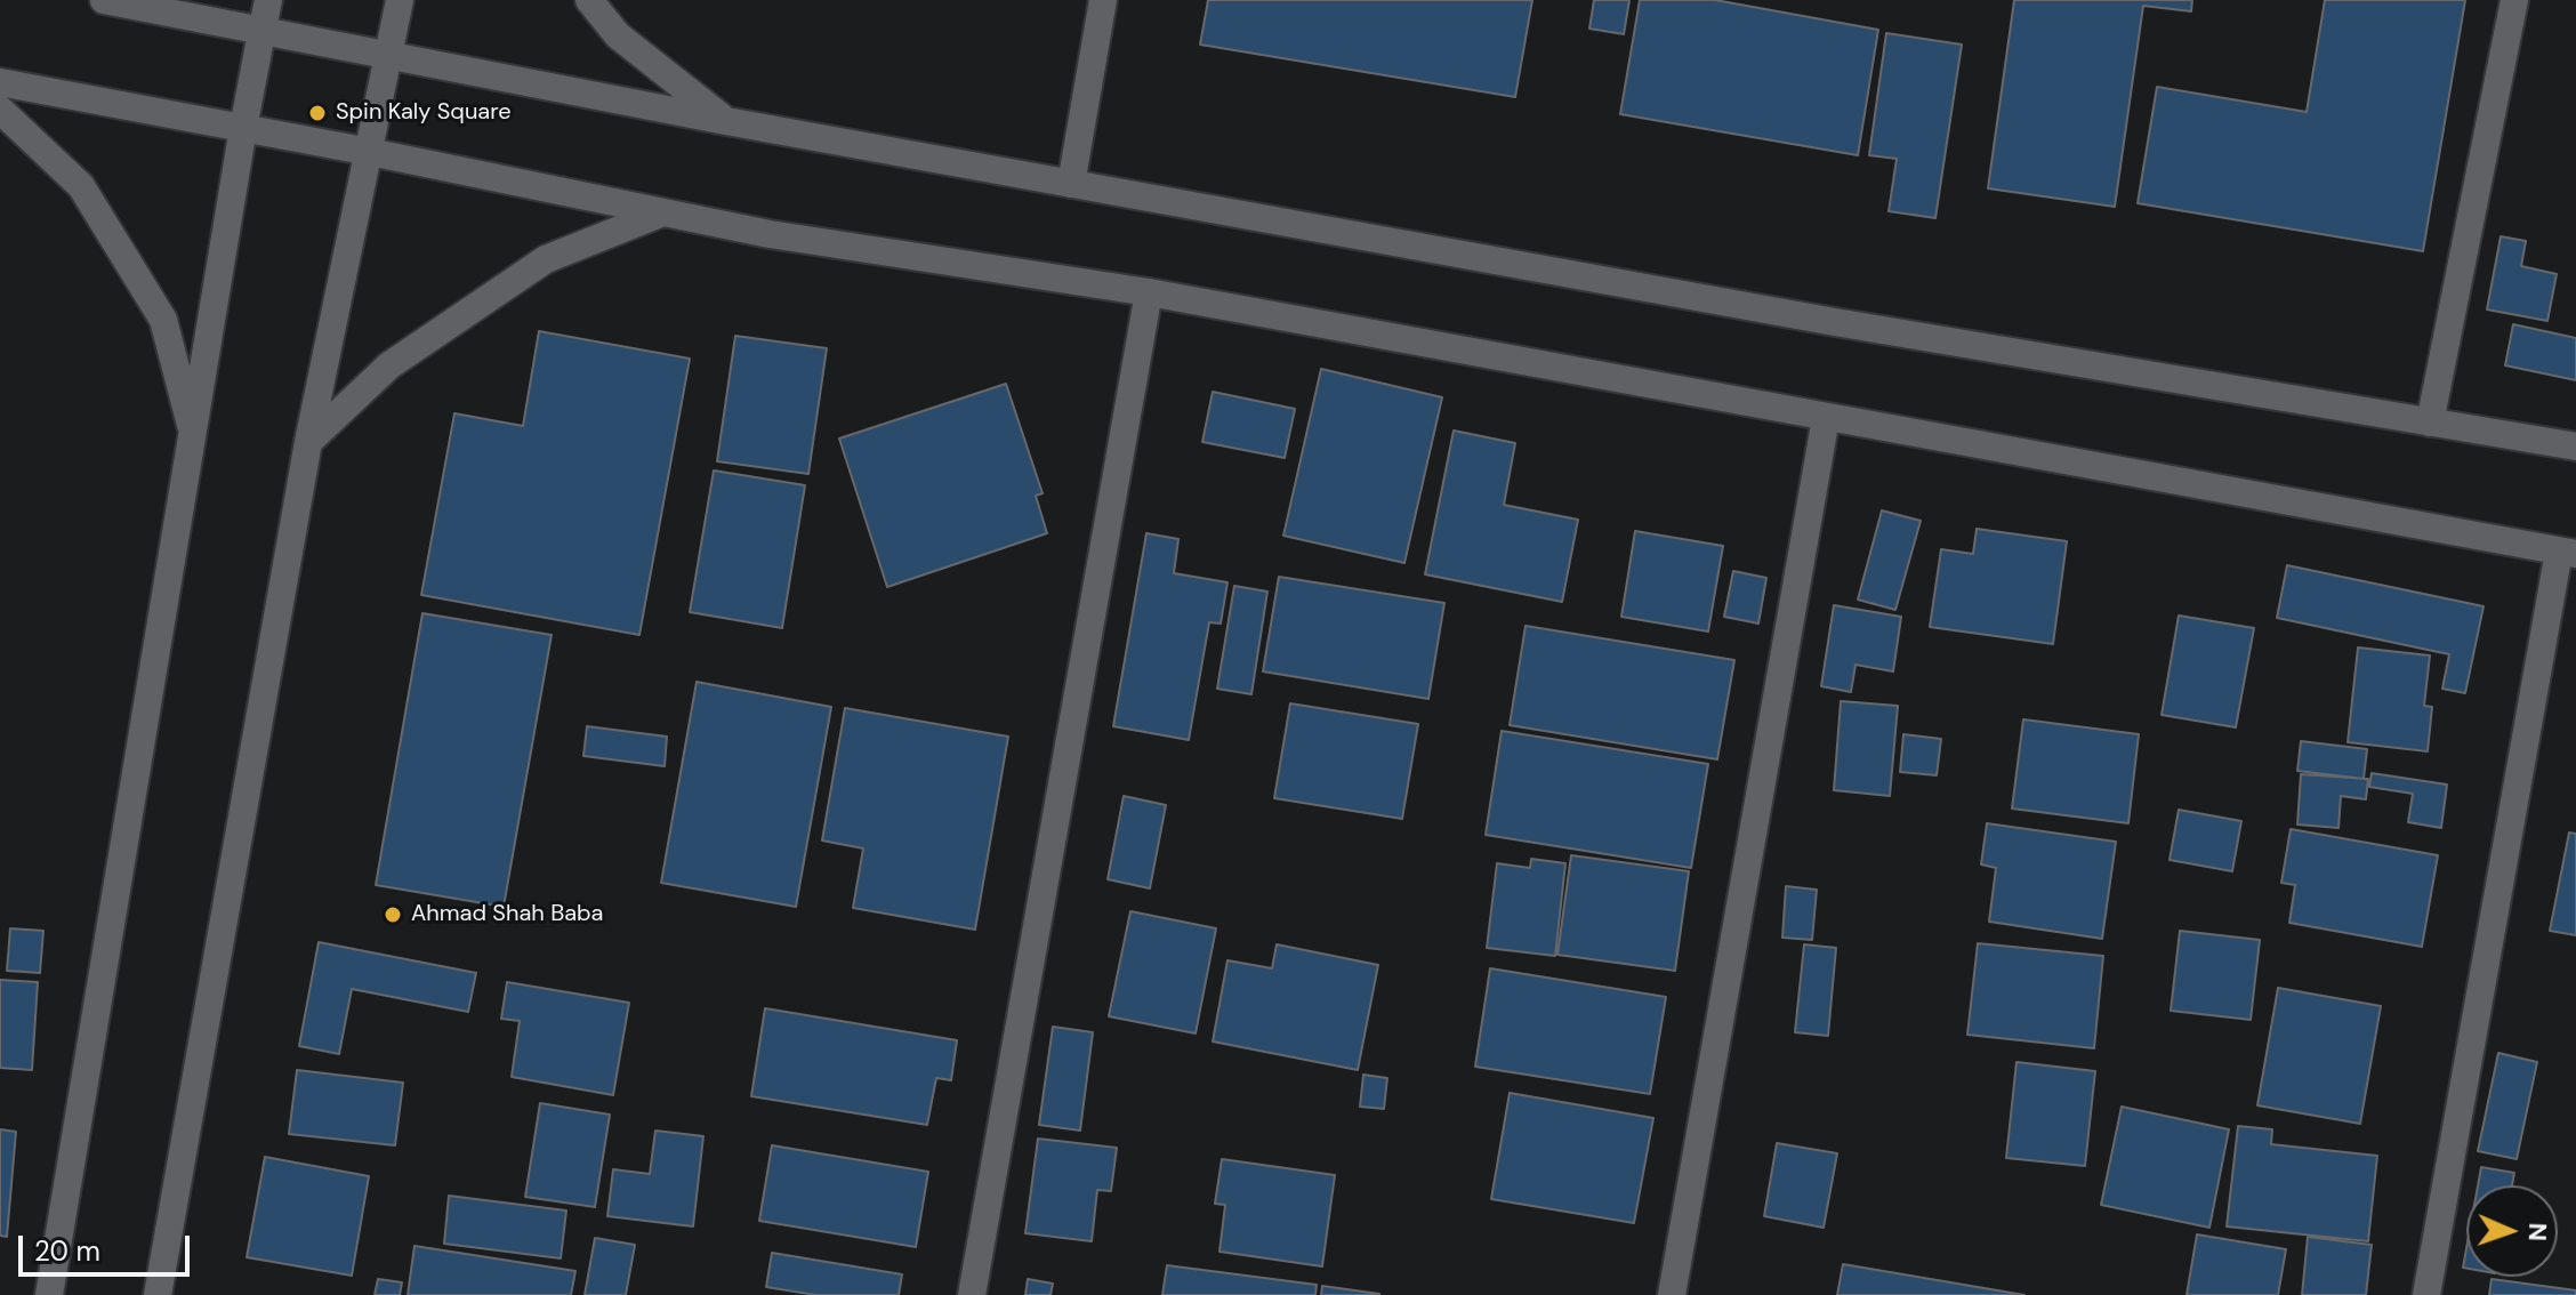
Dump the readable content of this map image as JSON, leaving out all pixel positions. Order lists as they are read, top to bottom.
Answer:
{
  "places": ["Spin Kaly Square", "Ahmad Shah Baba"],
  "scale_bar": "20 m",
  "north": "right"
}
